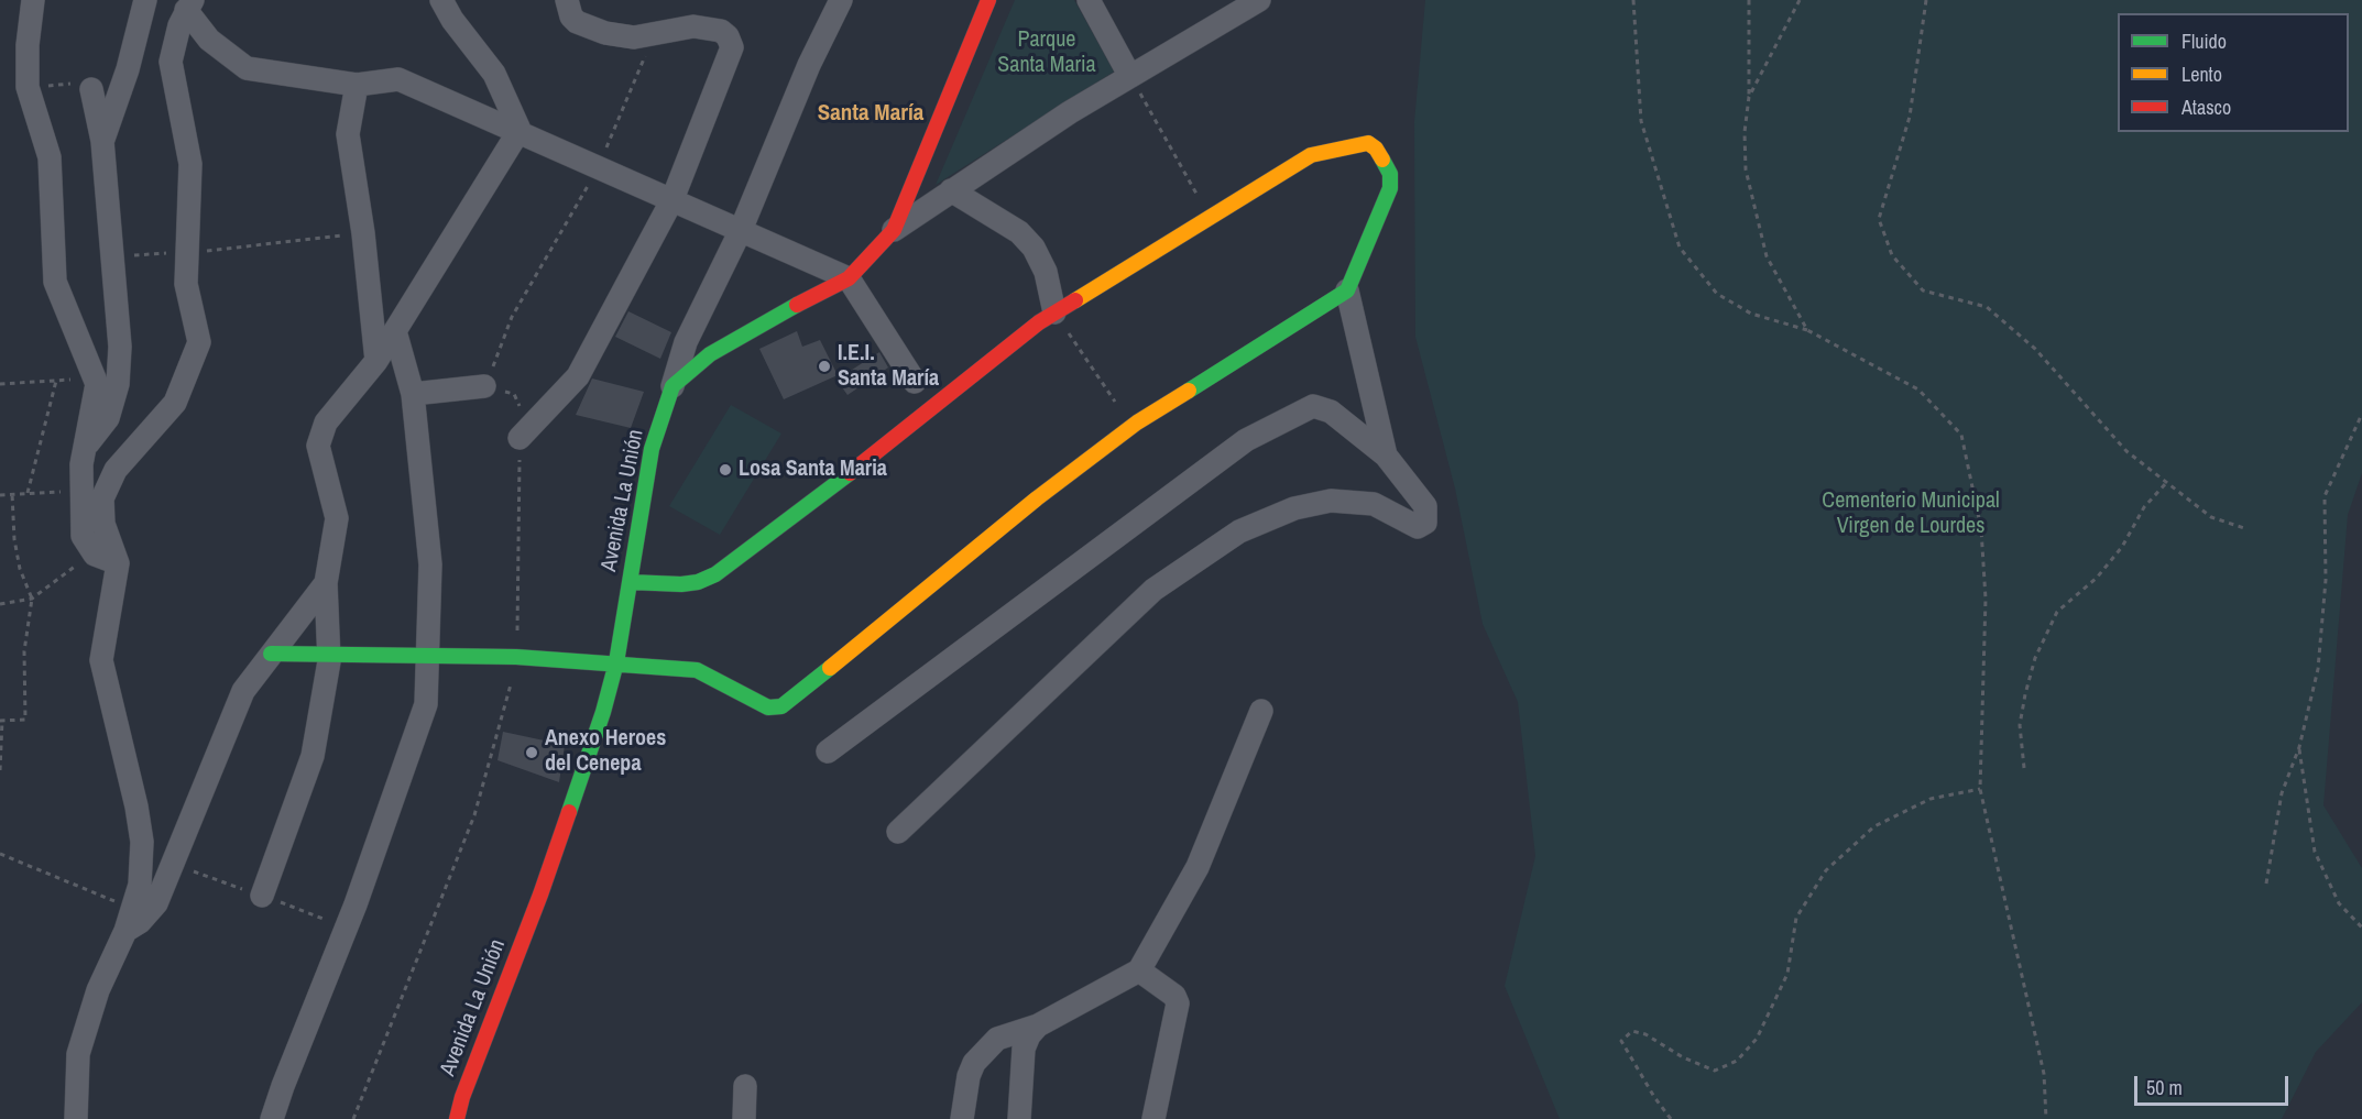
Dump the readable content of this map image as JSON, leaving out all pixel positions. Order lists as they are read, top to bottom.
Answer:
{
  "streets": {
    "street": ["Avenida La Unión"]
  },
  "districts": ["Santa María"],
  "parks": ["Parque Santa Maria", "Cementerio Municipal Virgen de Lourdes"],
  "places": ["I.E.I. Santa María", "Losa Santa Maria", "Anexo Heroes del Cenepa"],
  "legend": ["Fluido", "Lento", "Atasco"],
  "scale_bar": "50 m"
}
